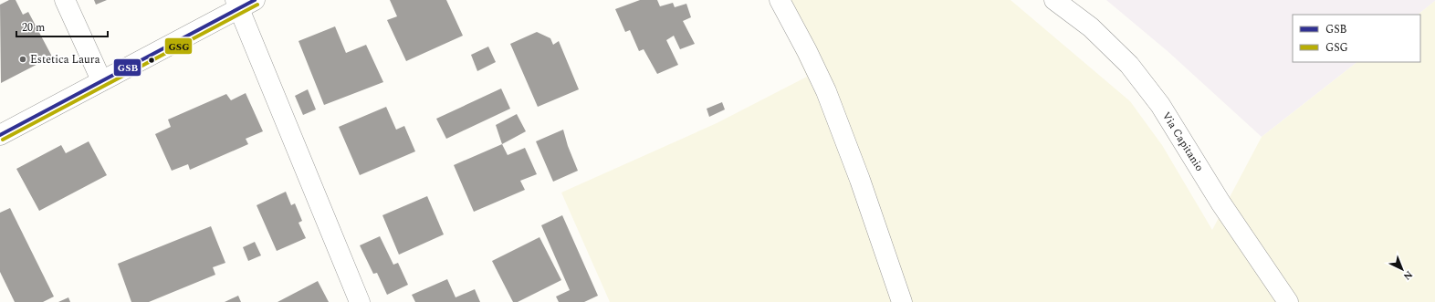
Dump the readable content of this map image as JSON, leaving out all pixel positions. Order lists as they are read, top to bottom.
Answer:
{
  "streets": {
    "street": ["Via Capitanio"]
  },
  "places": ["Estetica Laura"],
  "lines": ["transit line GSB", "transit line GSG"],
  "legend": ["GSB", "GSG"],
  "scale_bar": "20 m",
  "north": "bottom right"
}
